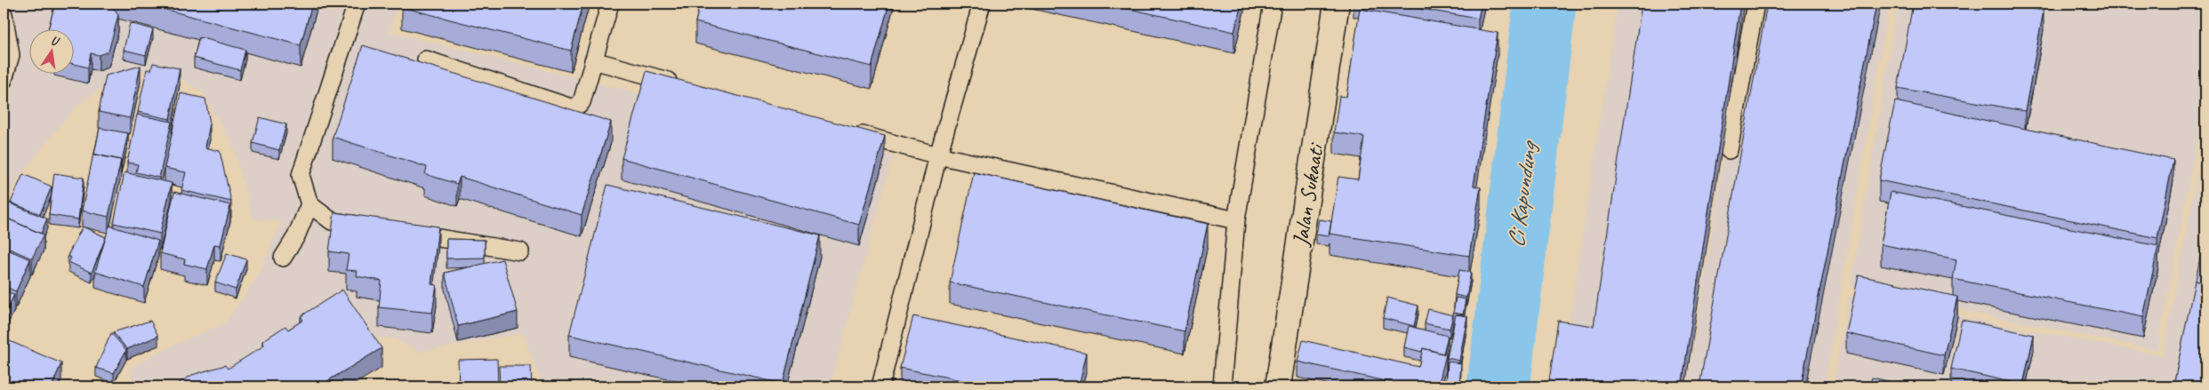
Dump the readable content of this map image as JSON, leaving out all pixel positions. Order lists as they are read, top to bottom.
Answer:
{
  "streets": {
    "street": ["Jalan Sukaati"]
  },
  "water": ["Ci Kapundung"],
  "north": "top"
}
